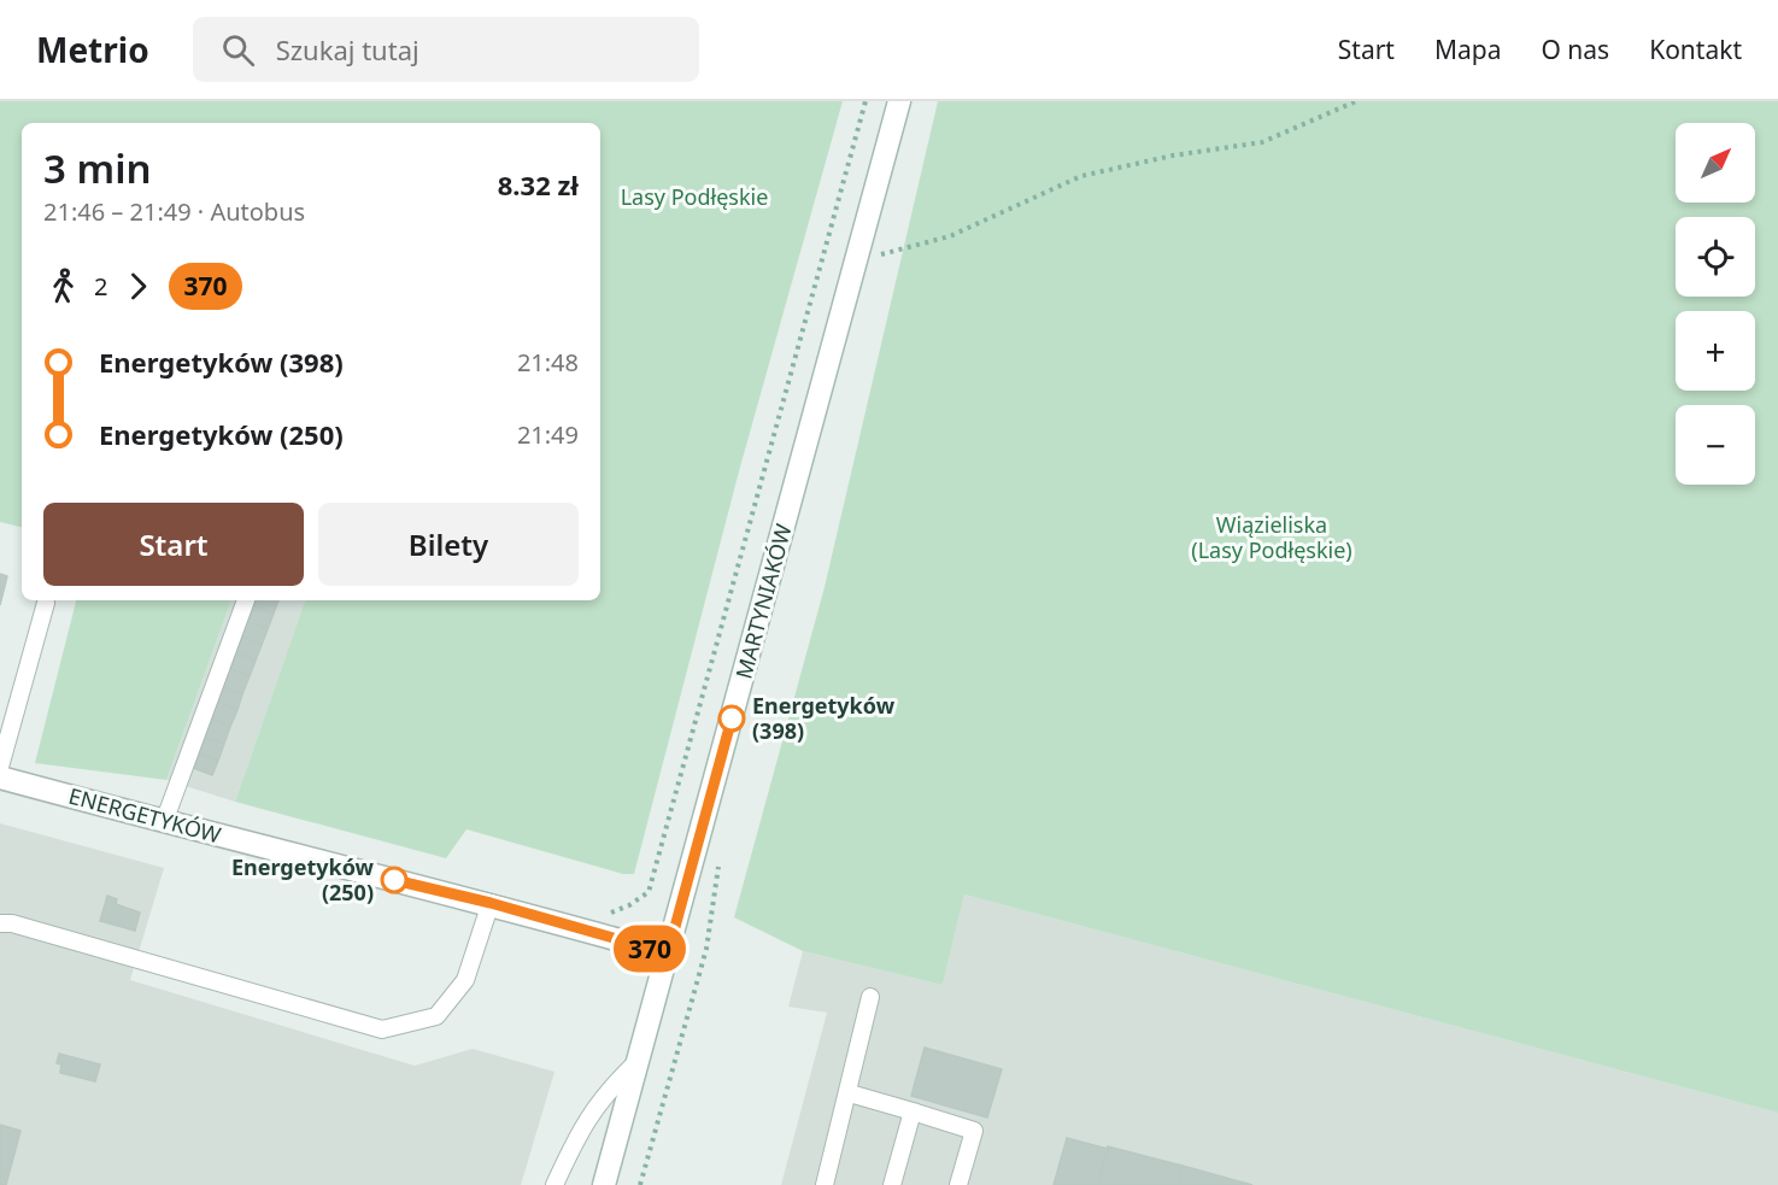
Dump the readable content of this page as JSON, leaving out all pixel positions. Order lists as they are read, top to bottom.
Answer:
{
  "streets": {
    "main road": ["MARTYNIAKÓW", "ENERGETYKÓW"]
  },
  "crossings": [
    ["MARTYNIAKÓW", "ENERGETYKÓW"]
  ],
  "parks": ["Lasy Podłęskie", "Wiązieliska (Lasy Podłęskie)"],
  "places": ["Energetyków (398)", "Energetyków (250)"],
  "lines": ["bus line 370"],
  "north": "top right",
  "page": {
    "header": "Metrio",
    "search": "Szukaj tutaj",
    "nav": [
      "Start",
      "Mapa",
      "O nas",
      "Kontakt"
    ],
    "on_map": "370",
    "map_buttons": ["+", "−"],
    "heading": ["3 min", "21:46 – 21:49 · Autobus", "8.32 zł"],
    "legs": ["2", "370"],
    "list": [
      {
        "name": "Energetyków (398)",
        "value": "21:48"
      },
      {
        "name": "Energetyków (250)",
        "value": "21:49"
      }
    ],
    "buttons": ["Start", "Bilety"]
  }
}
